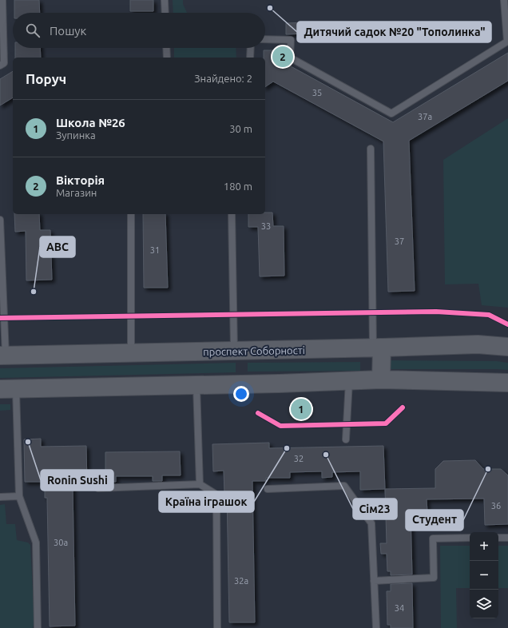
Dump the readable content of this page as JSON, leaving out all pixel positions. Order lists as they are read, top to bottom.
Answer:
{
  "streets": {
    "main road": ["проспект Соборності"]
  },
  "places": [
    "Дитячий садок №20 \"Тополинка\"",
    "АВС",
    "Ronin Sushi",
    "Країна іграшок",
    "Сім23",
    "Студент"
  ],
  "house_numbers": [
    "35",
    "37а",
    "33",
    "37",
    "31",
    "32",
    "36",
    "30а",
    "32а",
    "34"
  ],
  "page": {
    "search": "Пошук",
    "pins": ["2", "1"],
    "heading": ["Поруч", "Знайдено: 2"],
    "list": [
      {
        "mark": "1",
        "name": "Школа №26",
        "note": "Зупинка",
        "value": "30 m"
      },
      {
        "mark": "2",
        "name": "Вікторія",
        "note": "Магазин",
        "value": "180 m"
      }
    ],
    "map_buttons": ["+", "−"]
  }
}
